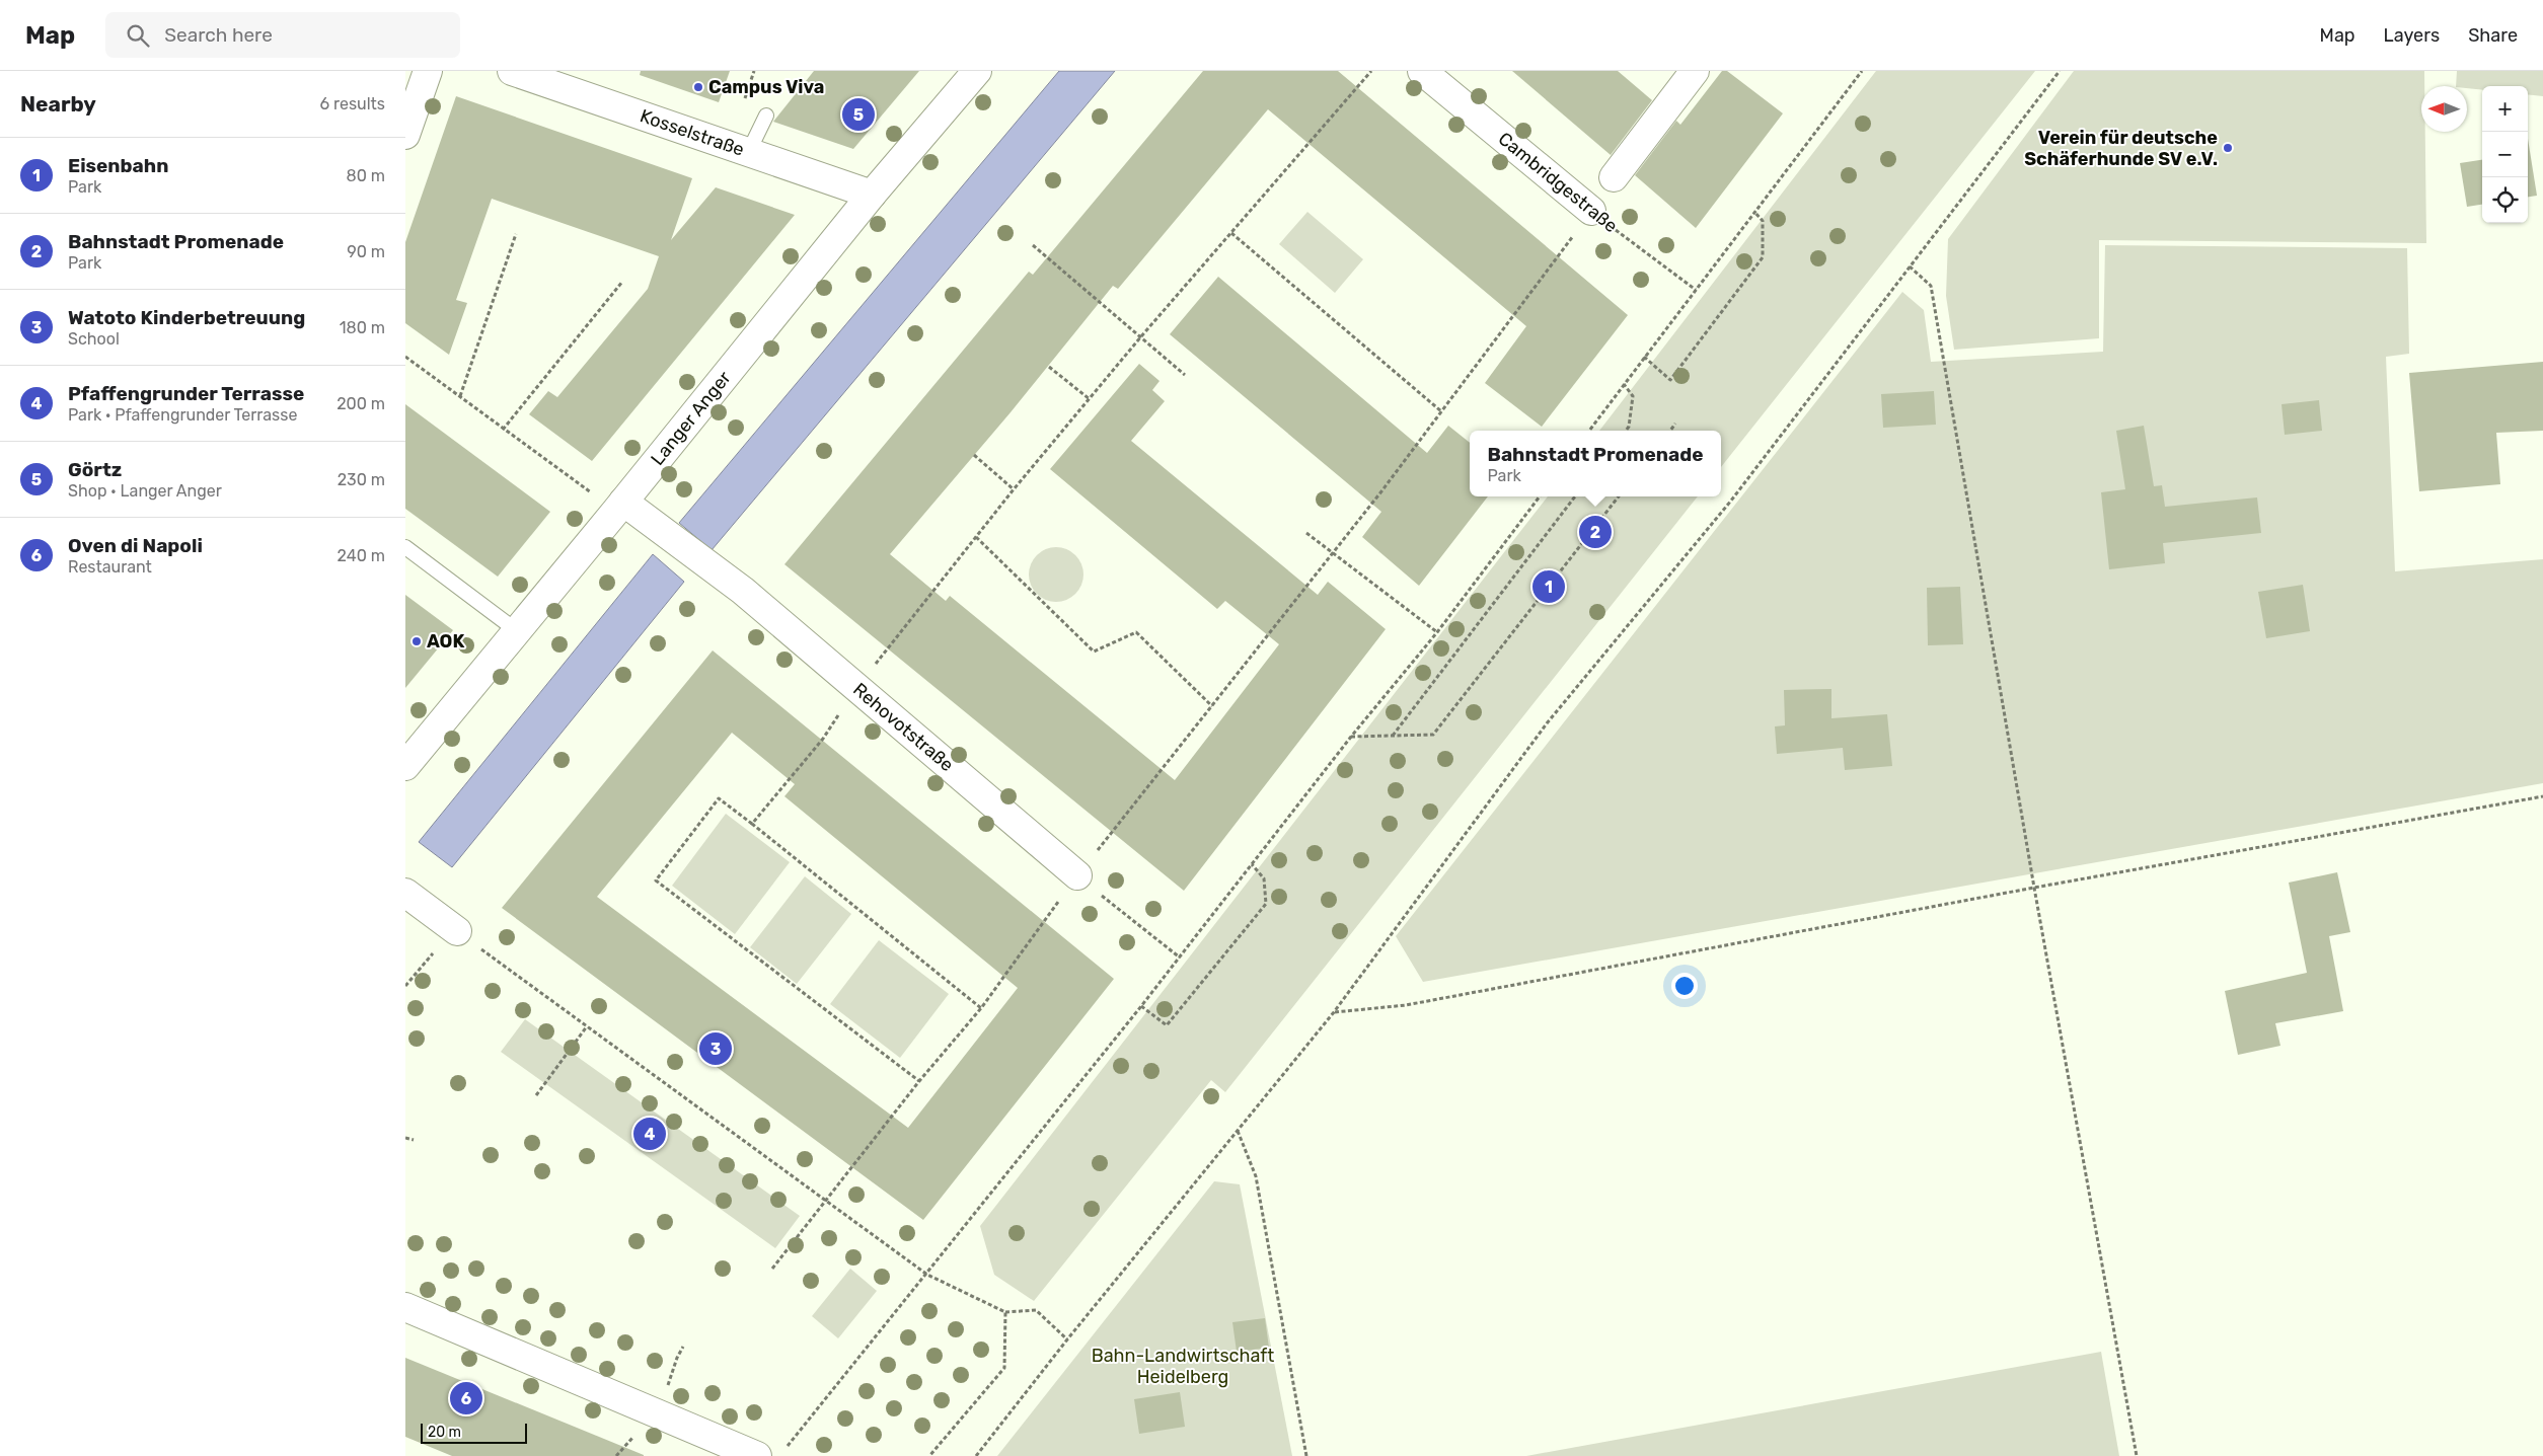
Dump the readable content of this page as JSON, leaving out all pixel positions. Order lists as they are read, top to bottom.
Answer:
{
  "streets": {
    "street": [
      "Kosselstraße",
      "Cambridgestraße",
      "Langer Anger",
      "Rehovotstraße"
    ]
  },
  "crossings": [
    ["Kosselstraße", "Langer Anger"],
    ["Langer Anger", "Rehovotstraße"]
  ],
  "parks": ["Bahn-Landwirtschaft Heidelberg"],
  "places": ["Campus Viva", "Verein für deutsche Schäferhunde SV e.V.", "AOK"],
  "scale_bar": "20 m",
  "north": "left",
  "page": {
    "header": "Map",
    "search": "Search here",
    "nav": ["Map", "Layers", "Share"],
    "heading": ["Nearby", "6 results"],
    "map_buttons": ["+", "−"],
    "pins": [
      "5",
      "2",
      "1",
      "3",
      "4",
      "6"
    ],
    "list": [
      {
        "mark": "1",
        "name": "Eisenbahn",
        "note": "Park",
        "value": "80 m"
      },
      {
        "mark": "2",
        "name": "Bahnstadt Promenade",
        "note": "Park",
        "value": "90 m"
      },
      {
        "mark": "3",
        "name": "Watoto Kinderbetreuung",
        "note": "School",
        "value": "180 m"
      },
      {
        "mark": "4",
        "name": "Pfaffengrunder Terrasse",
        "note": "Park · Pfaffengrunder Terrasse",
        "value": "200 m"
      },
      {
        "mark": "5",
        "name": "Görtz",
        "note": "Shop · Langer Anger",
        "value": "230 m"
      },
      {
        "mark": "6",
        "name": "Oven di Napoli",
        "note": "Restaurant",
        "value": "240 m"
      }
    ],
    "popup": ["Bahnstadt Promenade", "Park"],
    "scale": "20 m"
  }
}
